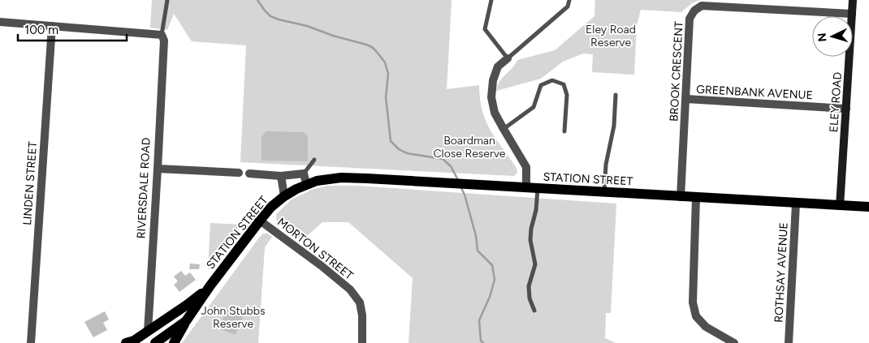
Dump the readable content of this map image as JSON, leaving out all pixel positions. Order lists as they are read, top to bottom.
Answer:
{
  "streets": {
    "main road": ["ELEY ROAD", "STATION STREET", "RIVERSDALE ROAD"],
    "street": [
      "BROOK CRESCENT",
      "GREENBANK AVENUE",
      "LINDEN STREET",
      "MORTON STREET",
      "ROTHSAY AVENUE"
    ]
  },
  "crossings": [
    ["BROOK CRESCENT", "GREENBANK AVENUE"],
    ["BROOK CRESCENT", "ELEY ROAD"],
    ["BROOK CRESCENT", "STATION STREET"],
    ["GREENBANK AVENUE", "ELEY ROAD"],
    ["ELEY ROAD", "STATION STREET"],
    ["STATION STREET", "RIVERSDALE ROAD"],
    ["STATION STREET", "MORTON STREET"],
    ["STATION STREET", "ROTHSAY AVENUE"]
  ],
  "parks": ["Eley Road Reserve", "Boardman Close Reserve", "John Stubbs Reserve"],
  "scale_bar": "100 m",
  "north": "left"
}
